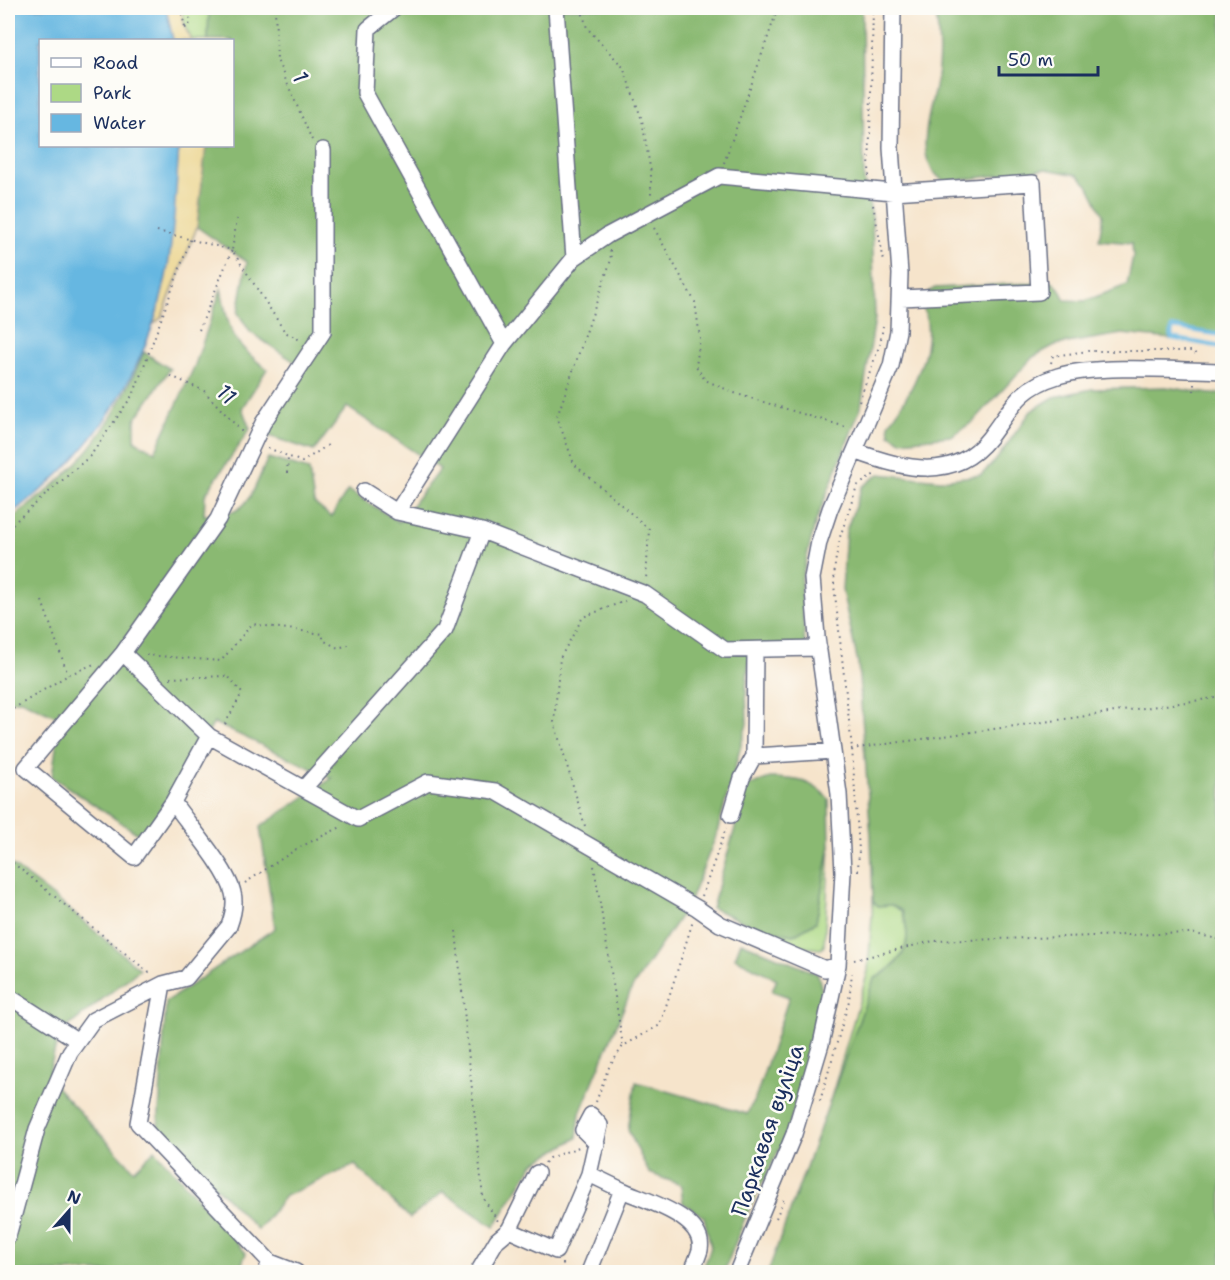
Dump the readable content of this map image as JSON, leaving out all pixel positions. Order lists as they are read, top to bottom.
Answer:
{
  "streets": {
    "street": ["Паркавая вуліца"],
    "path": ["1", "11"]
  },
  "legend": ["Road", "Park", "Water"],
  "scale_bar": "50 m",
  "north": "top"
}
